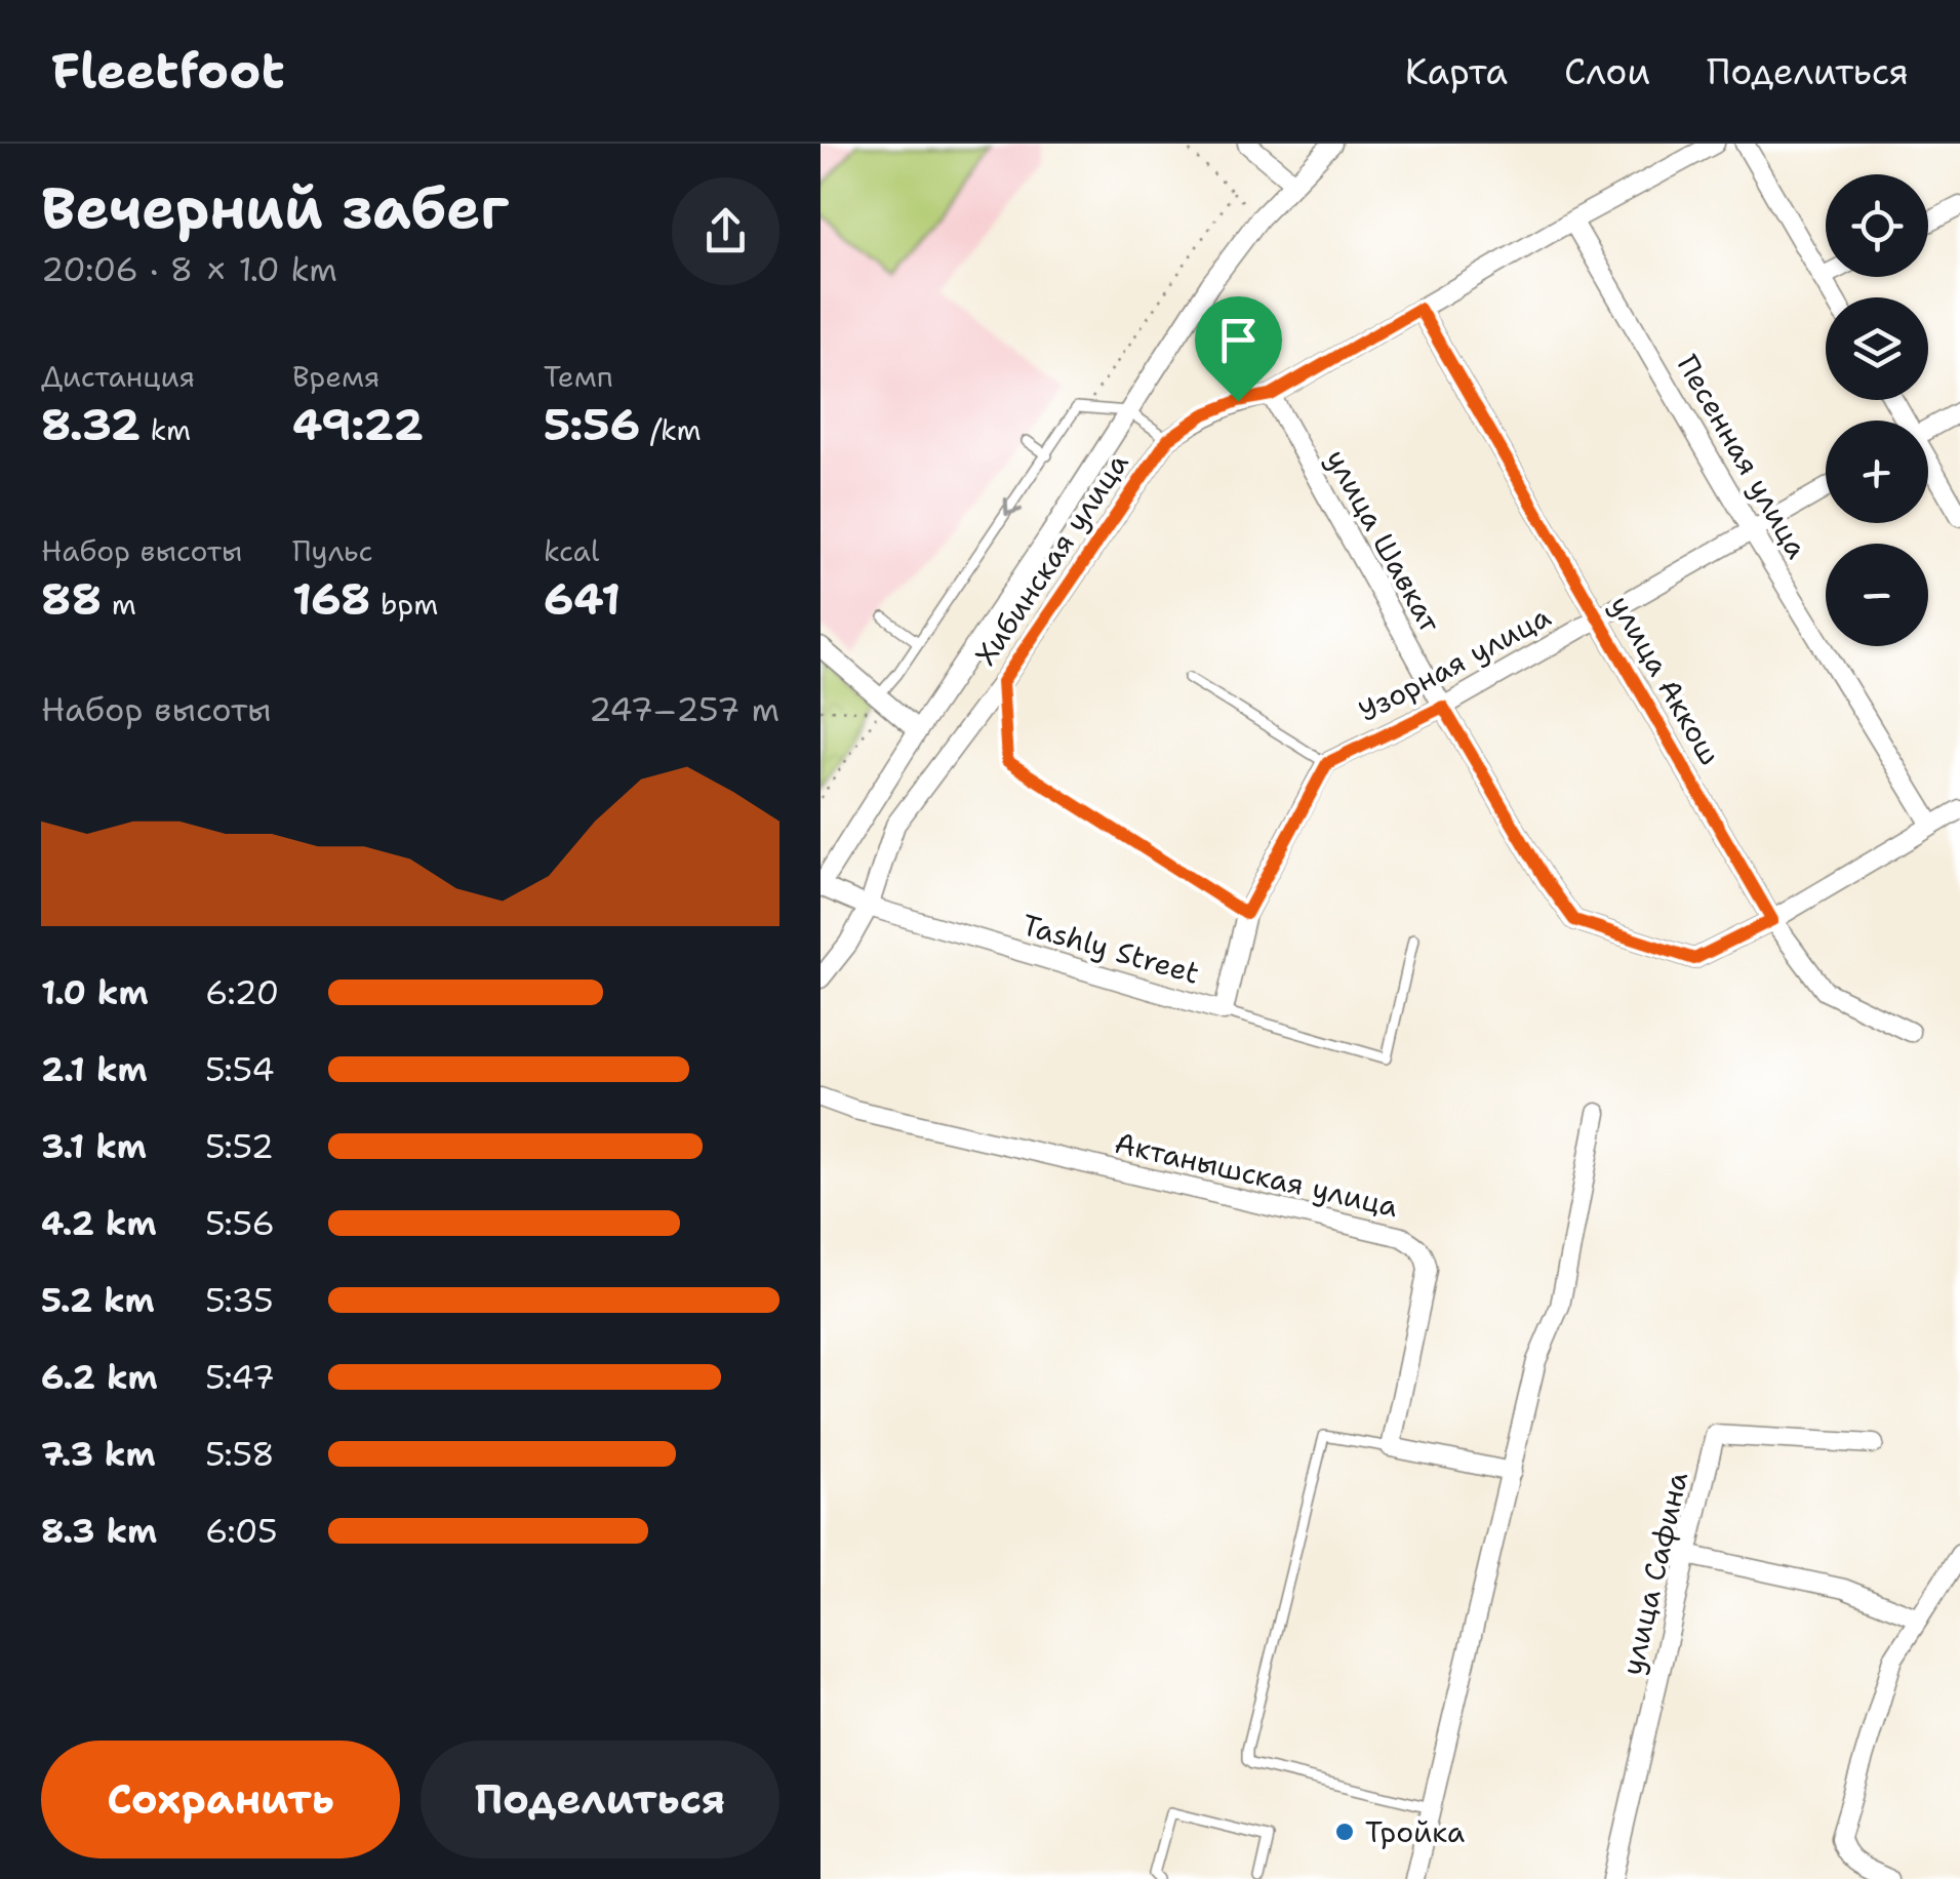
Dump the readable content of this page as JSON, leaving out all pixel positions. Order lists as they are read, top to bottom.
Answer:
{
  "streets": {
    "street": [
      "Песенная улица",
      "улица Шавкат",
      "Хибинская улица",
      "Узорная улица",
      "улица Аккош",
      "Tashly Street",
      "Актанышская улица",
      "улица Сафина"
    ]
  },
  "crossings": [
    ["Песенная улица", "Хибинская улица"],
    ["Песенная улица", "Узорная улица"],
    ["улица Шавкат", "Хибинская улица"],
    ["улица Шавкат", "Узорная улица"],
    ["улица Шавкат", "улица Аккош"],
    ["Хибинская улица", "улица Аккош"],
    ["Хибинская улица", "Tashly Street"],
    ["Узорная улица", "улица Аккош"]
  ],
  "places": ["Тройка"],
  "page": {
    "header": "Fleetfoot",
    "nav": ["Карта", "Слои", "Поделиться"],
    "heading": ["Вечерний забег", "20:06 · 8 × 1.0 km"],
    "map_buttons": ["+", "−"],
    "stats": [
      ["Дистанция", "8.32 km"],
      ["Время", "49:22"],
      ["Темп", "5:56 /km"],
      ["Набор высоты", "88 m"],
      ["Пульс", "168 bpm"],
      ["kcal", "641"]
    ],
    "chart": ["Набор высоты", "247–257 m"],
    "list": [
      {
        "name": "1.0 km",
        "note": "6:20"
      },
      {
        "name": "2.1 km",
        "note": "5:54"
      },
      {
        "name": "3.1 km",
        "note": "5:52"
      },
      {
        "name": "4.2 km",
        "note": "5:56"
      },
      {
        "name": "5.2 km",
        "note": "5:35"
      },
      {
        "name": "6.2 km",
        "note": "5:47"
      },
      {
        "name": "7.3 km",
        "note": "5:58"
      },
      {
        "name": "8.3 km",
        "note": "6:05"
      }
    ],
    "buttons": ["Сохранить", "Поделиться"]
  }
}
